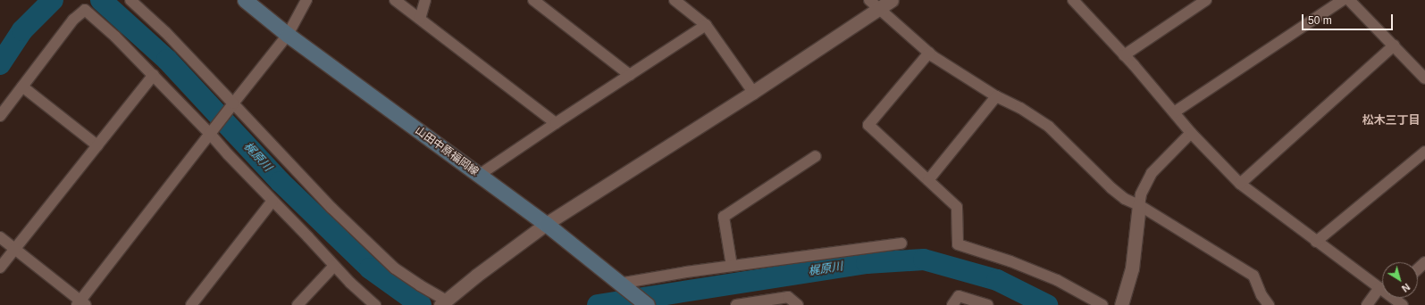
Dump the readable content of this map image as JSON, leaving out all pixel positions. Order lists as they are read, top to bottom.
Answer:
{
  "streets": {
    "main road": ["山田中原福岡線"]
  },
  "districts": ["松木三丁目"],
  "water": ["梶原川"],
  "scale_bar": "50 m",
  "north": "bottom right"
}
